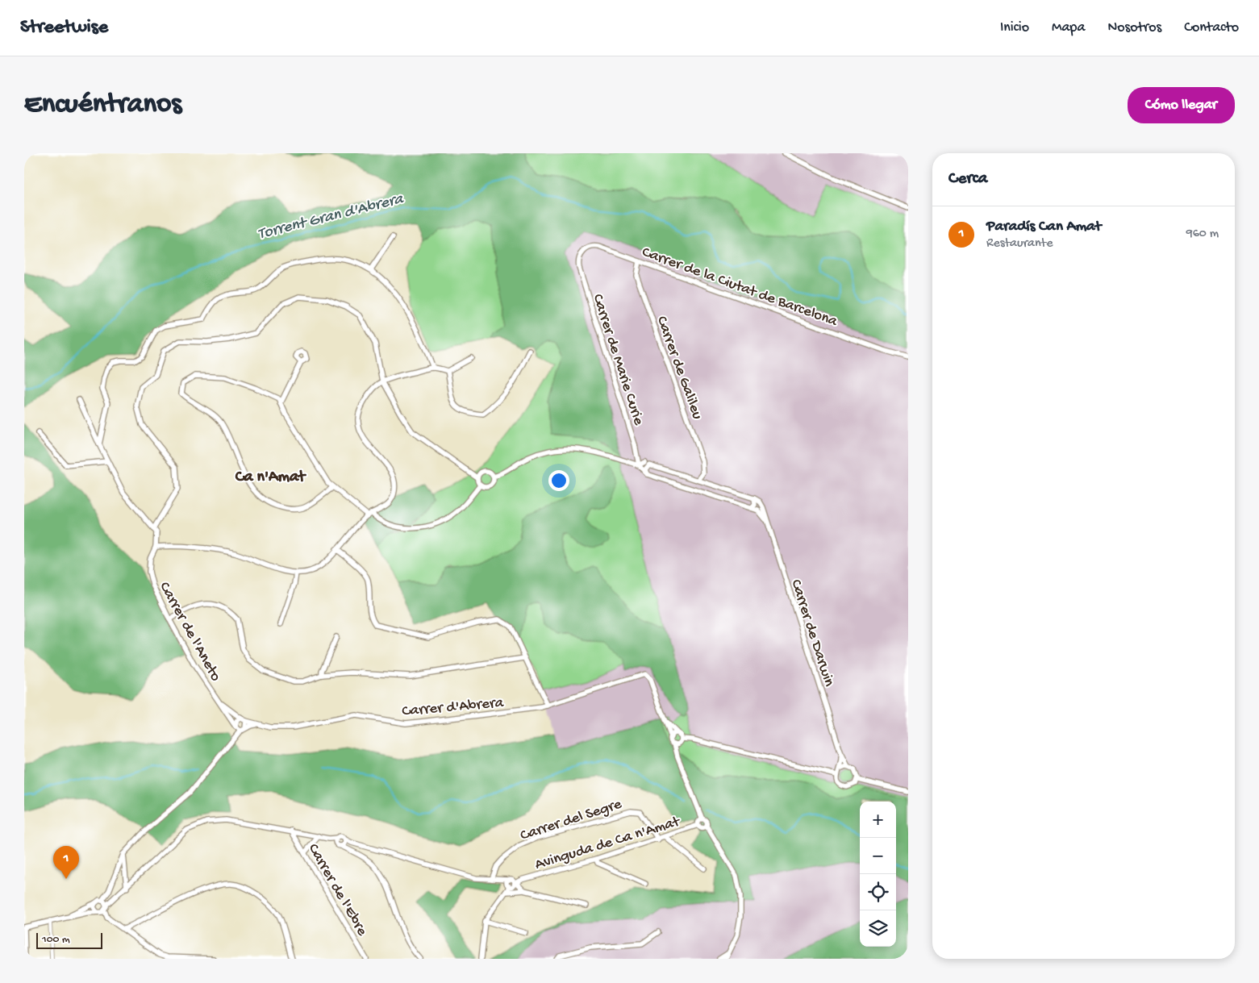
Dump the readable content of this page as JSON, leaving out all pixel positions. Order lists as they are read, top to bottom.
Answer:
{
  "streets": {
    "street": [
      "Carrer de la Ciutat de Barcelona",
      "Carrer de Marie Curie",
      "Carrer de Galileu",
      "Carrer de l'Aneto",
      "Carrer de Darwin",
      "Carrer d'Abrera",
      "Carrer del Segre",
      "Avinguda de Ca n'Amat",
      "Carrer de l'Ebre"
    ]
  },
  "crossings": [
    ["Carrer de la Ciutat de Barcelona", "Carrer de Marie Curie"],
    ["Carrer de la Ciutat de Barcelona", "Carrer de Galileu"],
    ["Carrer de l'Aneto", "Carrer d'Abrera"],
    ["Carrer del Segre", "Avinguda de Ca n'Amat"]
  ],
  "districts": ["Ca n'Amat"],
  "water": ["Torrent Gran d'Abrera"],
  "scale_bar": "100 m",
  "page": {
    "header": "Streetwise",
    "nav": [
      "Inicio",
      "Mapa",
      "Nosotros",
      "Contacto"
    ],
    "buttons": "Cómo llegar",
    "title": "Encuéntranos",
    "heading": "Cerca",
    "list": [
      {
        "mark": "1",
        "name": "Paradís Can Amat",
        "note": "Restaurante",
        "value": "960 m"
      }
    ],
    "map_buttons": ["+", "−"],
    "pins": "1",
    "scale": "100 m"
  }
}
